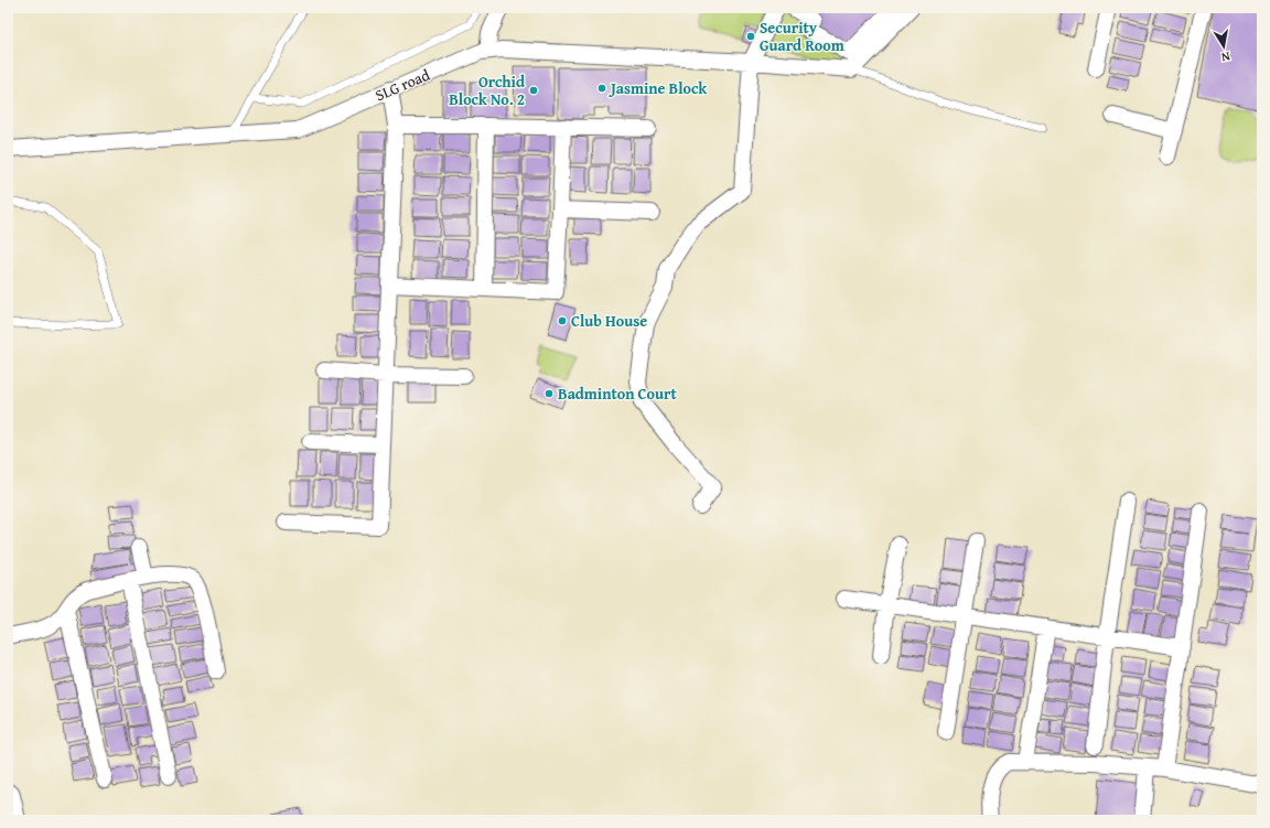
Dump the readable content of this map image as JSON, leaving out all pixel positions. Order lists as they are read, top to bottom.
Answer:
{
  "streets": {
    "street": ["SLG road"]
  },
  "places": [
    "Security Guard Room",
    "Jasmine Block",
    "Orchid Block No. 2",
    "Club House",
    "Badminton Court"
  ],
  "north": "bottom"
}
